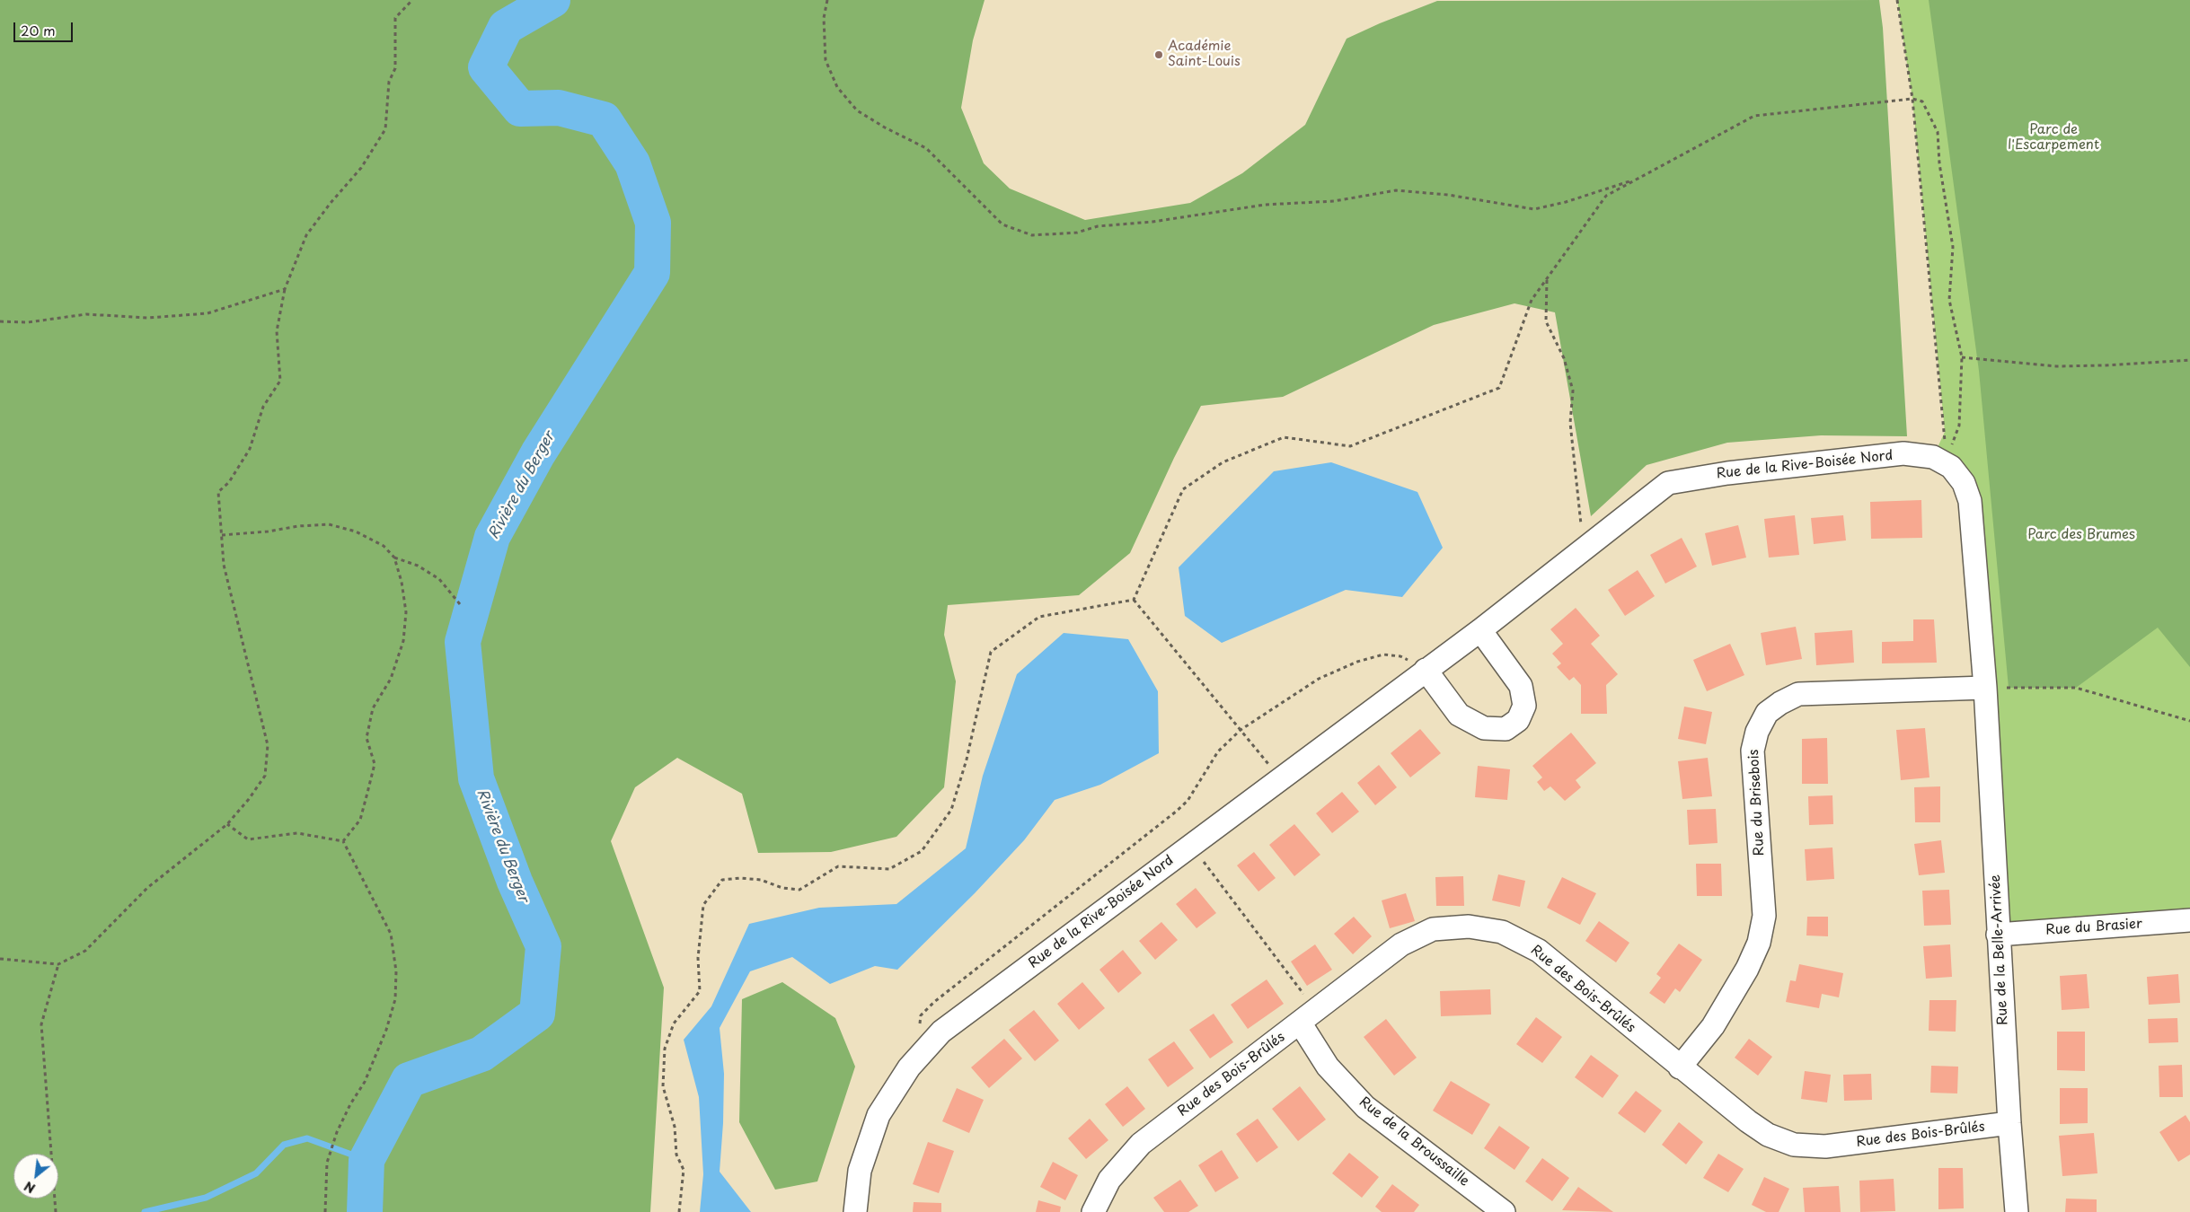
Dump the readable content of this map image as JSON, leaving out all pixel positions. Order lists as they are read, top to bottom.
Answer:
{
  "streets": {
    "street": [
      "Rue de la Rive-Boisée Nord",
      "Rue du Brisebois",
      "Rue du Brasier",
      "Rue de la Belle-Arrivée",
      "Rue des Bois-Brûlés",
      "Rue de la Broussaille"
    ]
  },
  "crossings": [
    ["Rue de la Rive-Boisée Nord", "Rue du Brisebois"],
    ["Rue de la Rive-Boisée Nord", "Rue de la Belle-Arrivée"],
    ["Rue du Brisebois", "Rue de la Belle-Arrivée"],
    ["Rue du Brisebois", "Rue des Bois-Brûlés"],
    ["Rue du Brasier", "Rue de la Belle-Arrivée"],
    ["Rue de la Belle-Arrivée", "Rue des Bois-Brûlés"],
    ["Rue des Bois-Brûlés", "Rue de la Broussaille"]
  ],
  "water": ["Rivière du Berger"],
  "parks": ["Parc de l'Escarpement", "Parc des Brumes"],
  "places": ["Académie Saint-Louis"],
  "scale_bar": "20 m",
  "north": "bottom left"
}
